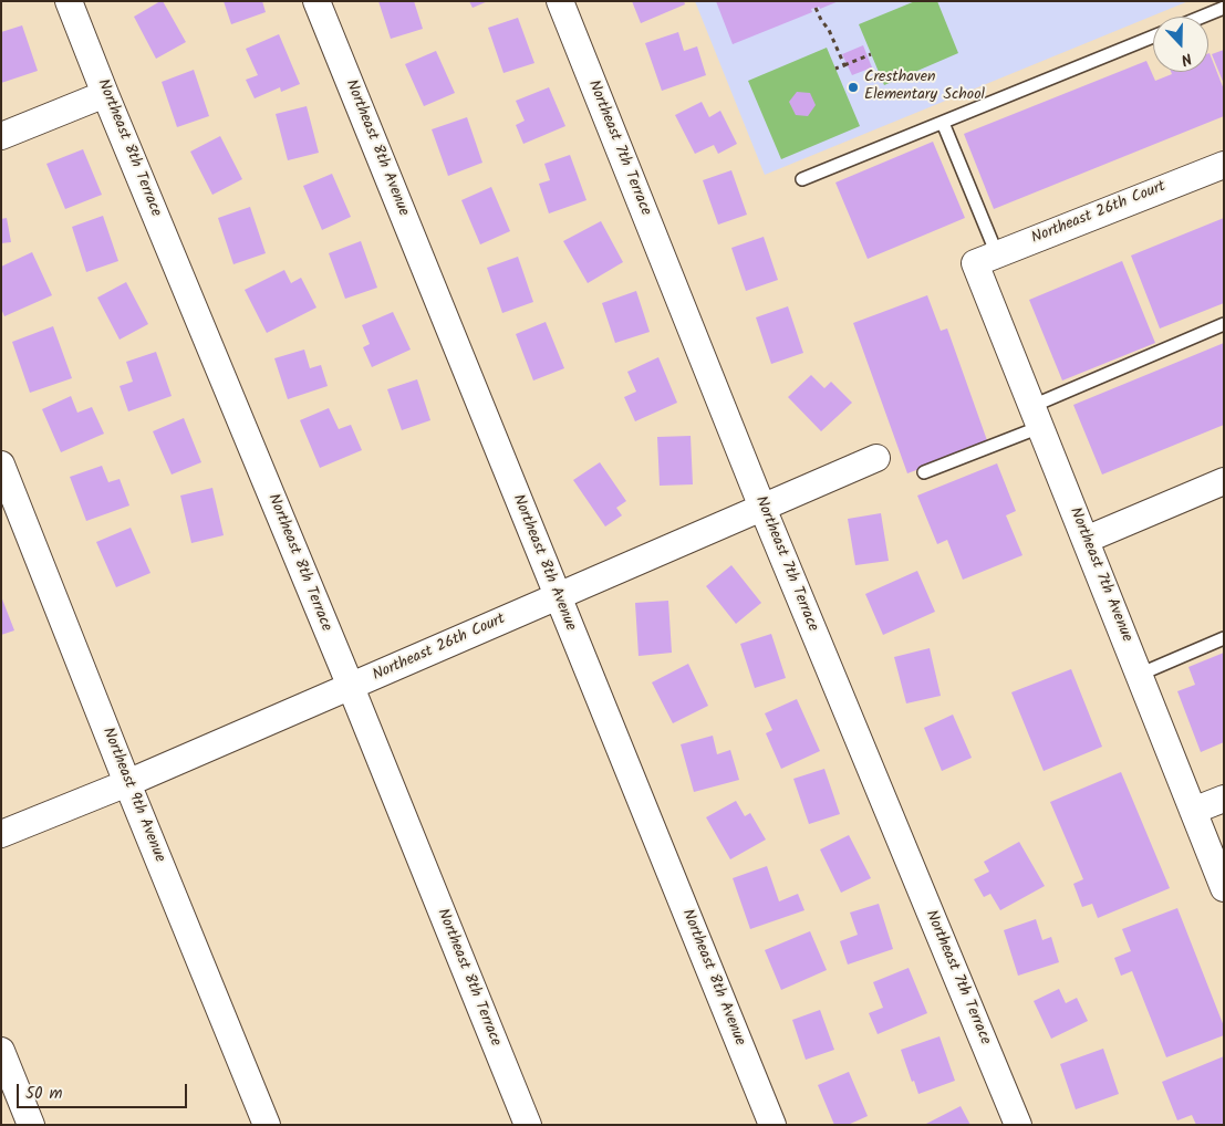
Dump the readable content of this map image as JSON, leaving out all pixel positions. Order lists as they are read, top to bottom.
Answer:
{
  "streets": {
    "street": [
      "Northeast 8th Terrace",
      "Northeast 8th Avenue",
      "Northeast 7th Terrace",
      "Northeast 26th Court",
      "Northeast 7th Avenue",
      "Northeast 9th Avenue"
    ]
  },
  "crossings": [
    ["Northeast 8th Terrace", "Northeast 26th Court"],
    ["Northeast 8th Avenue", "Northeast 26th Court"],
    ["Northeast 7th Terrace", "Northeast 26th Court"],
    ["Northeast 26th Court", "Northeast 7th Avenue"],
    ["Northeast 26th Court", "Northeast 9th Avenue"]
  ],
  "places": ["Cresthaven Elementary School"],
  "scale_bar": "50 m",
  "north": "bottom"
}
